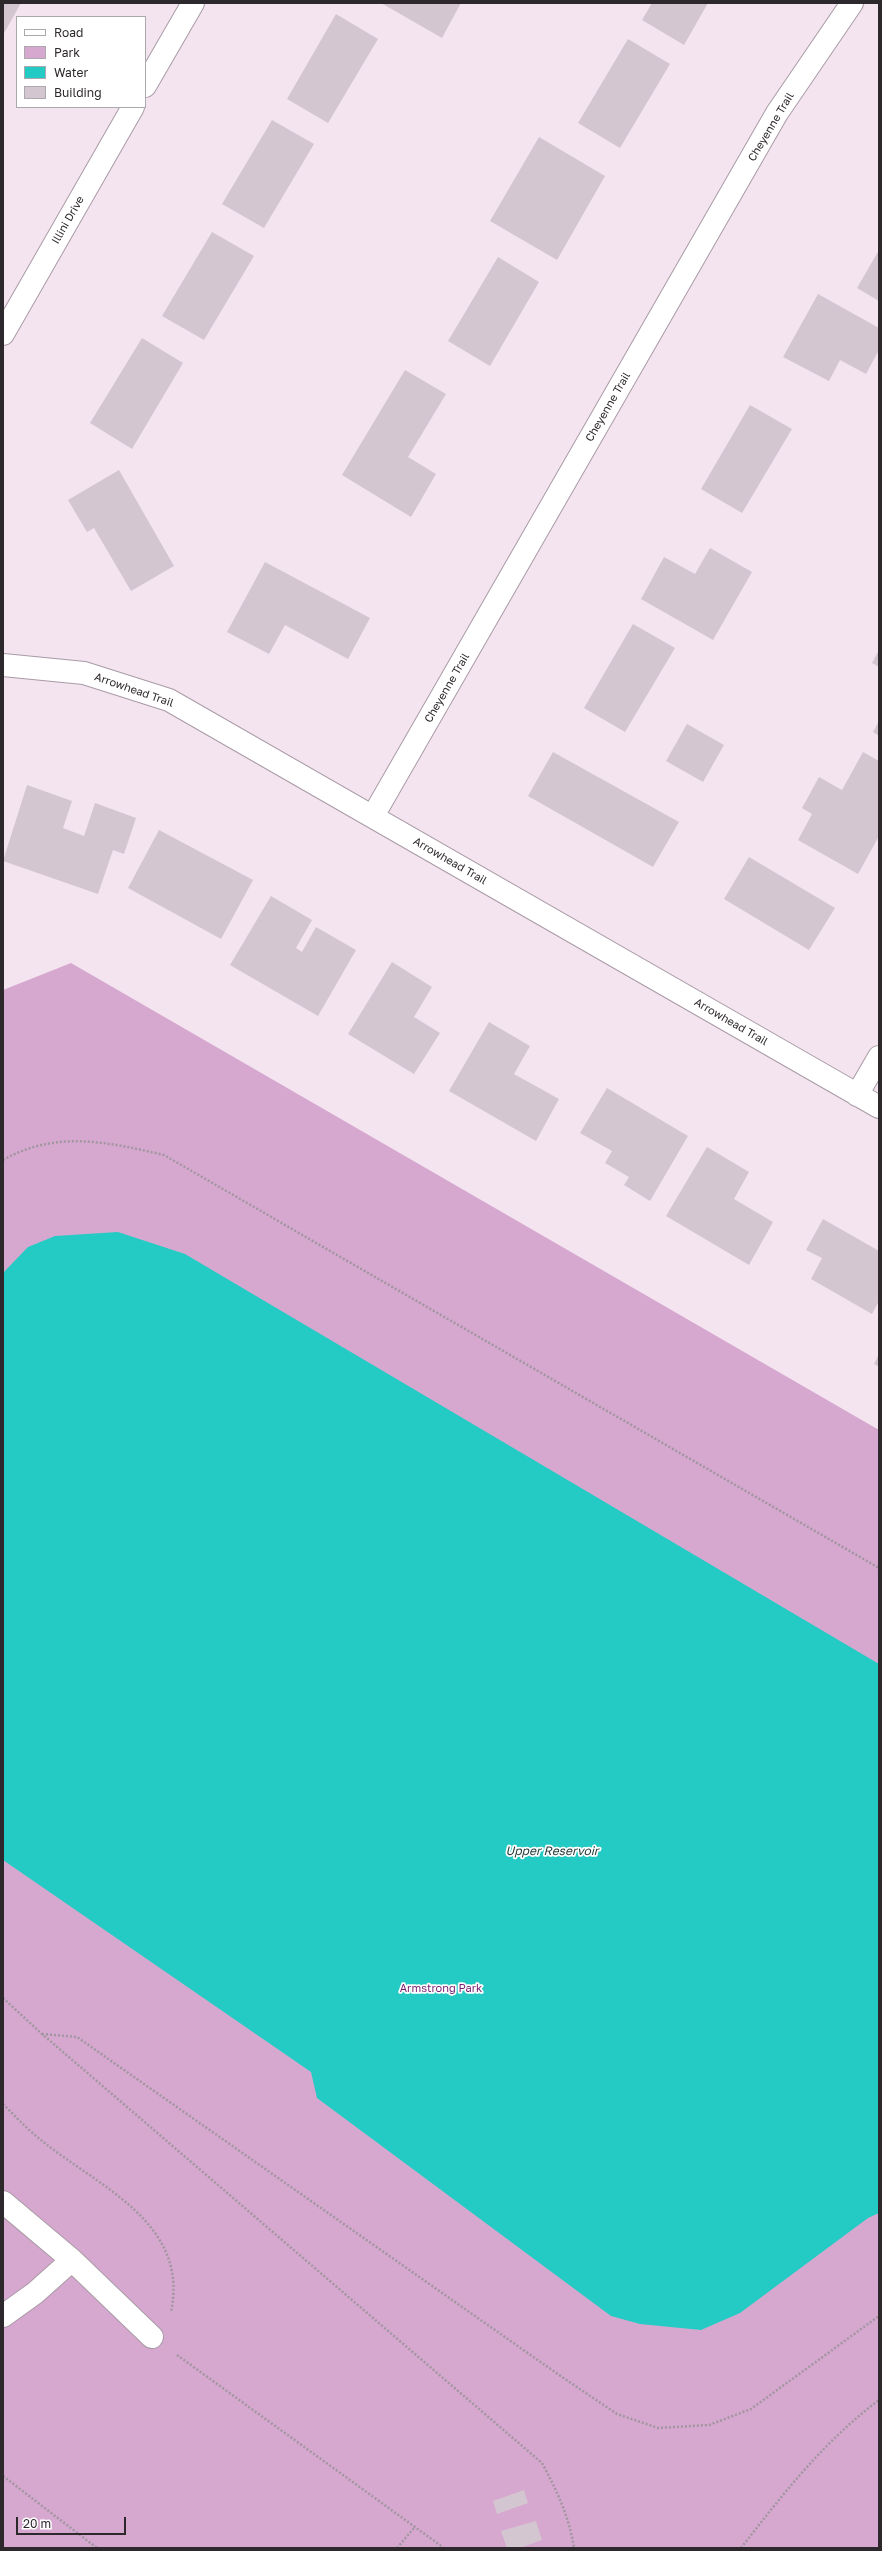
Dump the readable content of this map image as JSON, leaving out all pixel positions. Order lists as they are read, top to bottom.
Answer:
{
  "streets": {
    "street": ["Cheyenne Trail", "Illini Drive", "Arrowhead Trail"]
  },
  "crossings": [
    ["Cheyenne Trail", "Arrowhead Trail"]
  ],
  "water": ["Upper Reservoir"],
  "parks": ["Armstrong Park"],
  "legend": [
    "Road",
    "Park",
    "Water",
    "Building"
  ],
  "scale_bar": "20 m"
}
